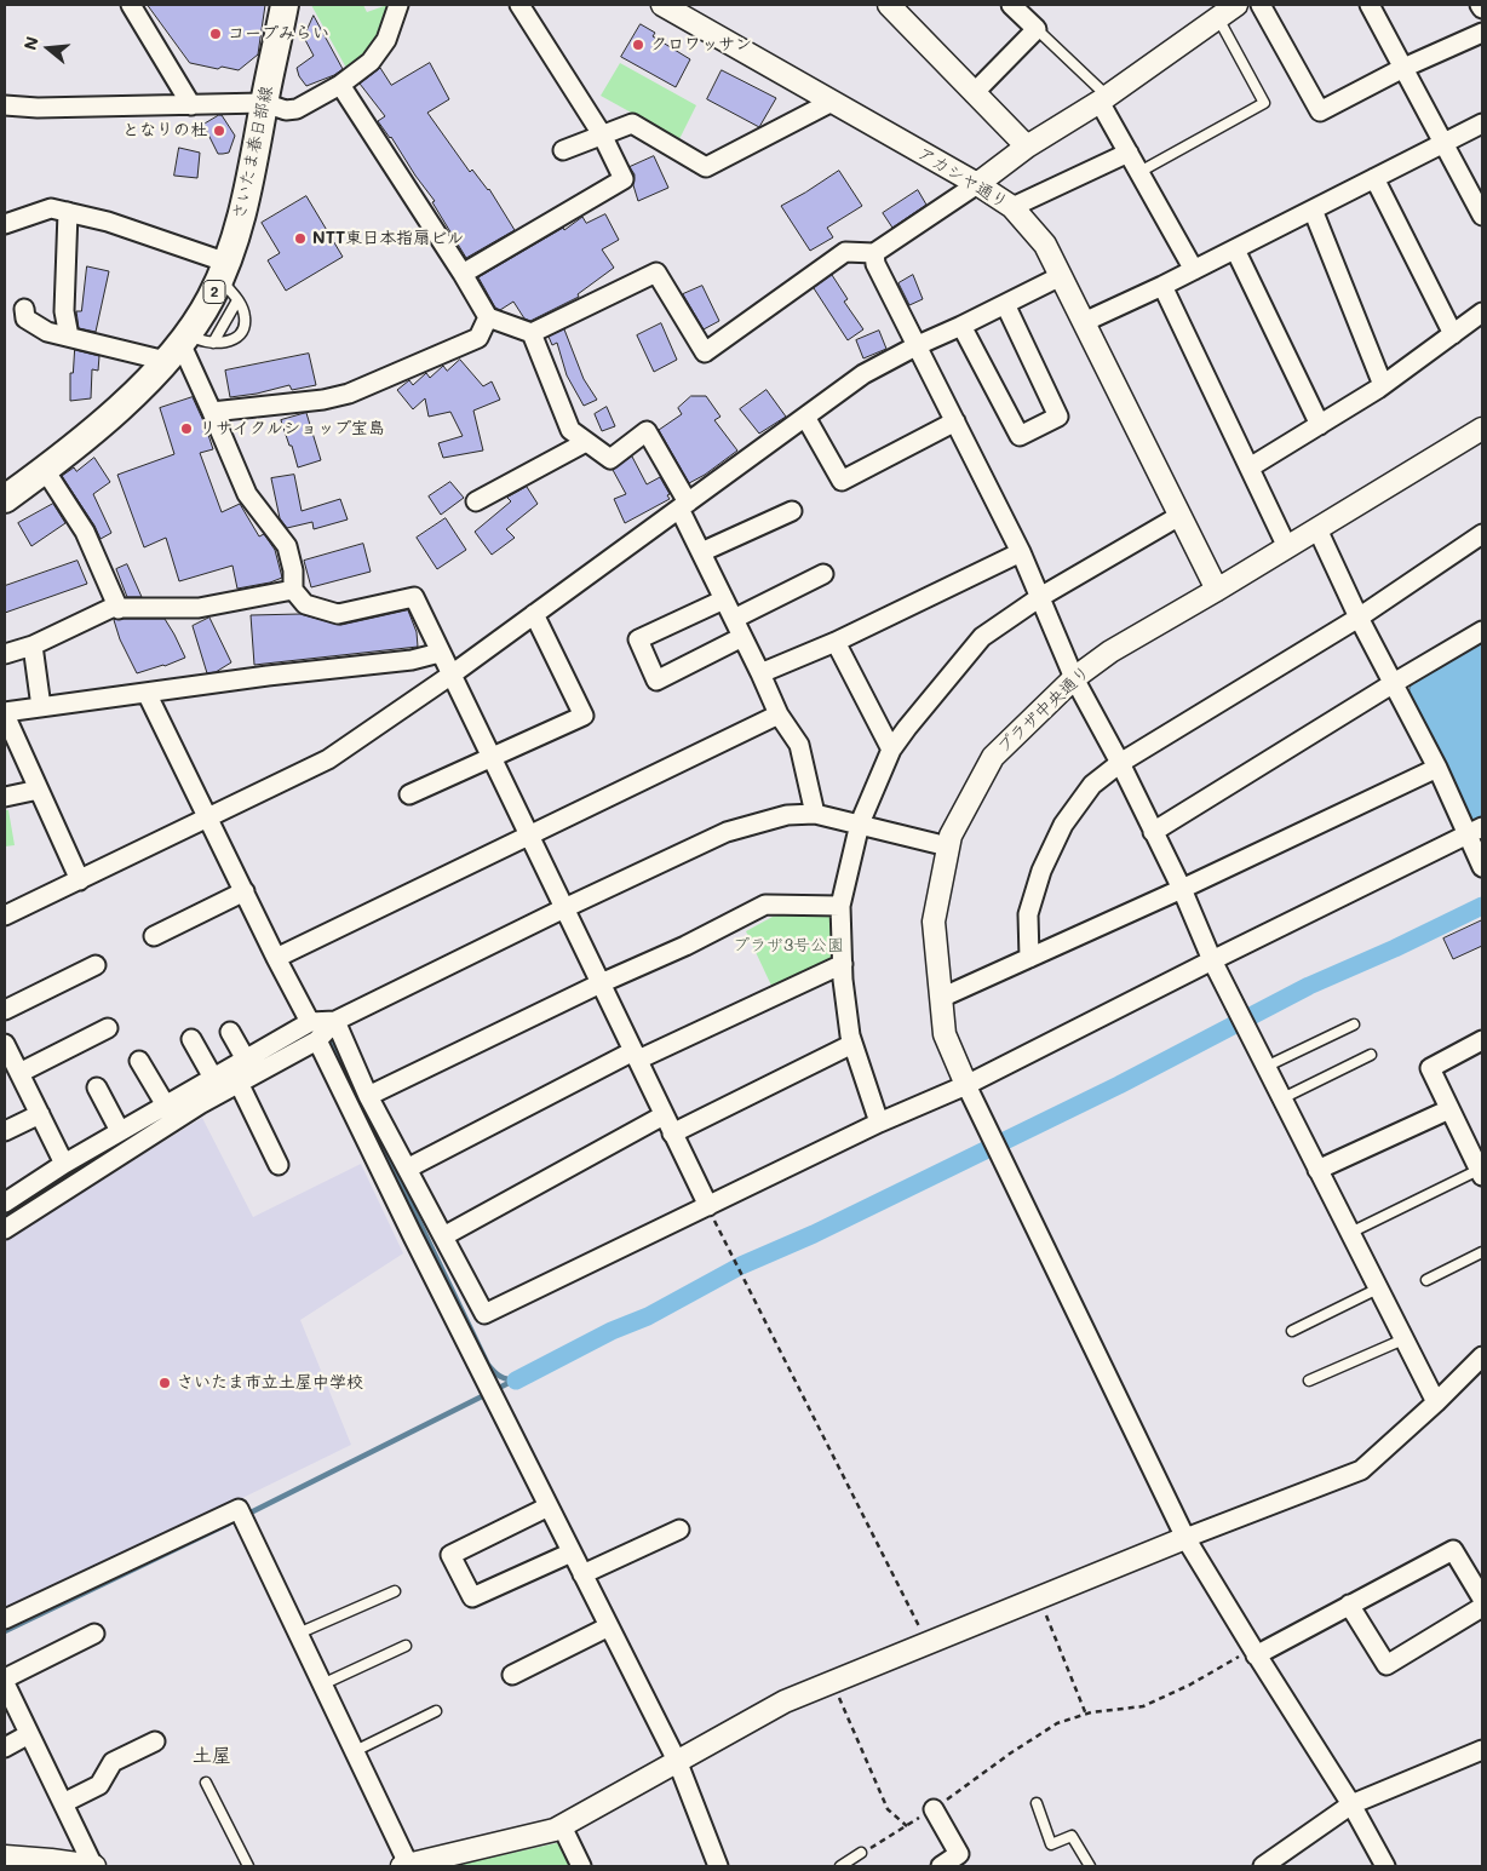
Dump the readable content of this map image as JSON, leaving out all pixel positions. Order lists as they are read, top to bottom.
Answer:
{
  "streets": {
    "main road": ["さいたま春日部線", "2"],
    "street": ["アカシヤ通り", "プラザ中央通り"]
  },
  "crossings": [
    ["アカシヤ通り", "プラザ中央通り"]
  ],
  "districts": ["土屋"],
  "parks": ["プラザ3号公園"],
  "places": [
    "コープみらい",
    "クロワッサン",
    "となりの杜",
    "NTT東日本指扇ビル",
    "リサイクルショップ宝島",
    "さいたま市立土屋中学校"
  ],
  "north": "left"
}
